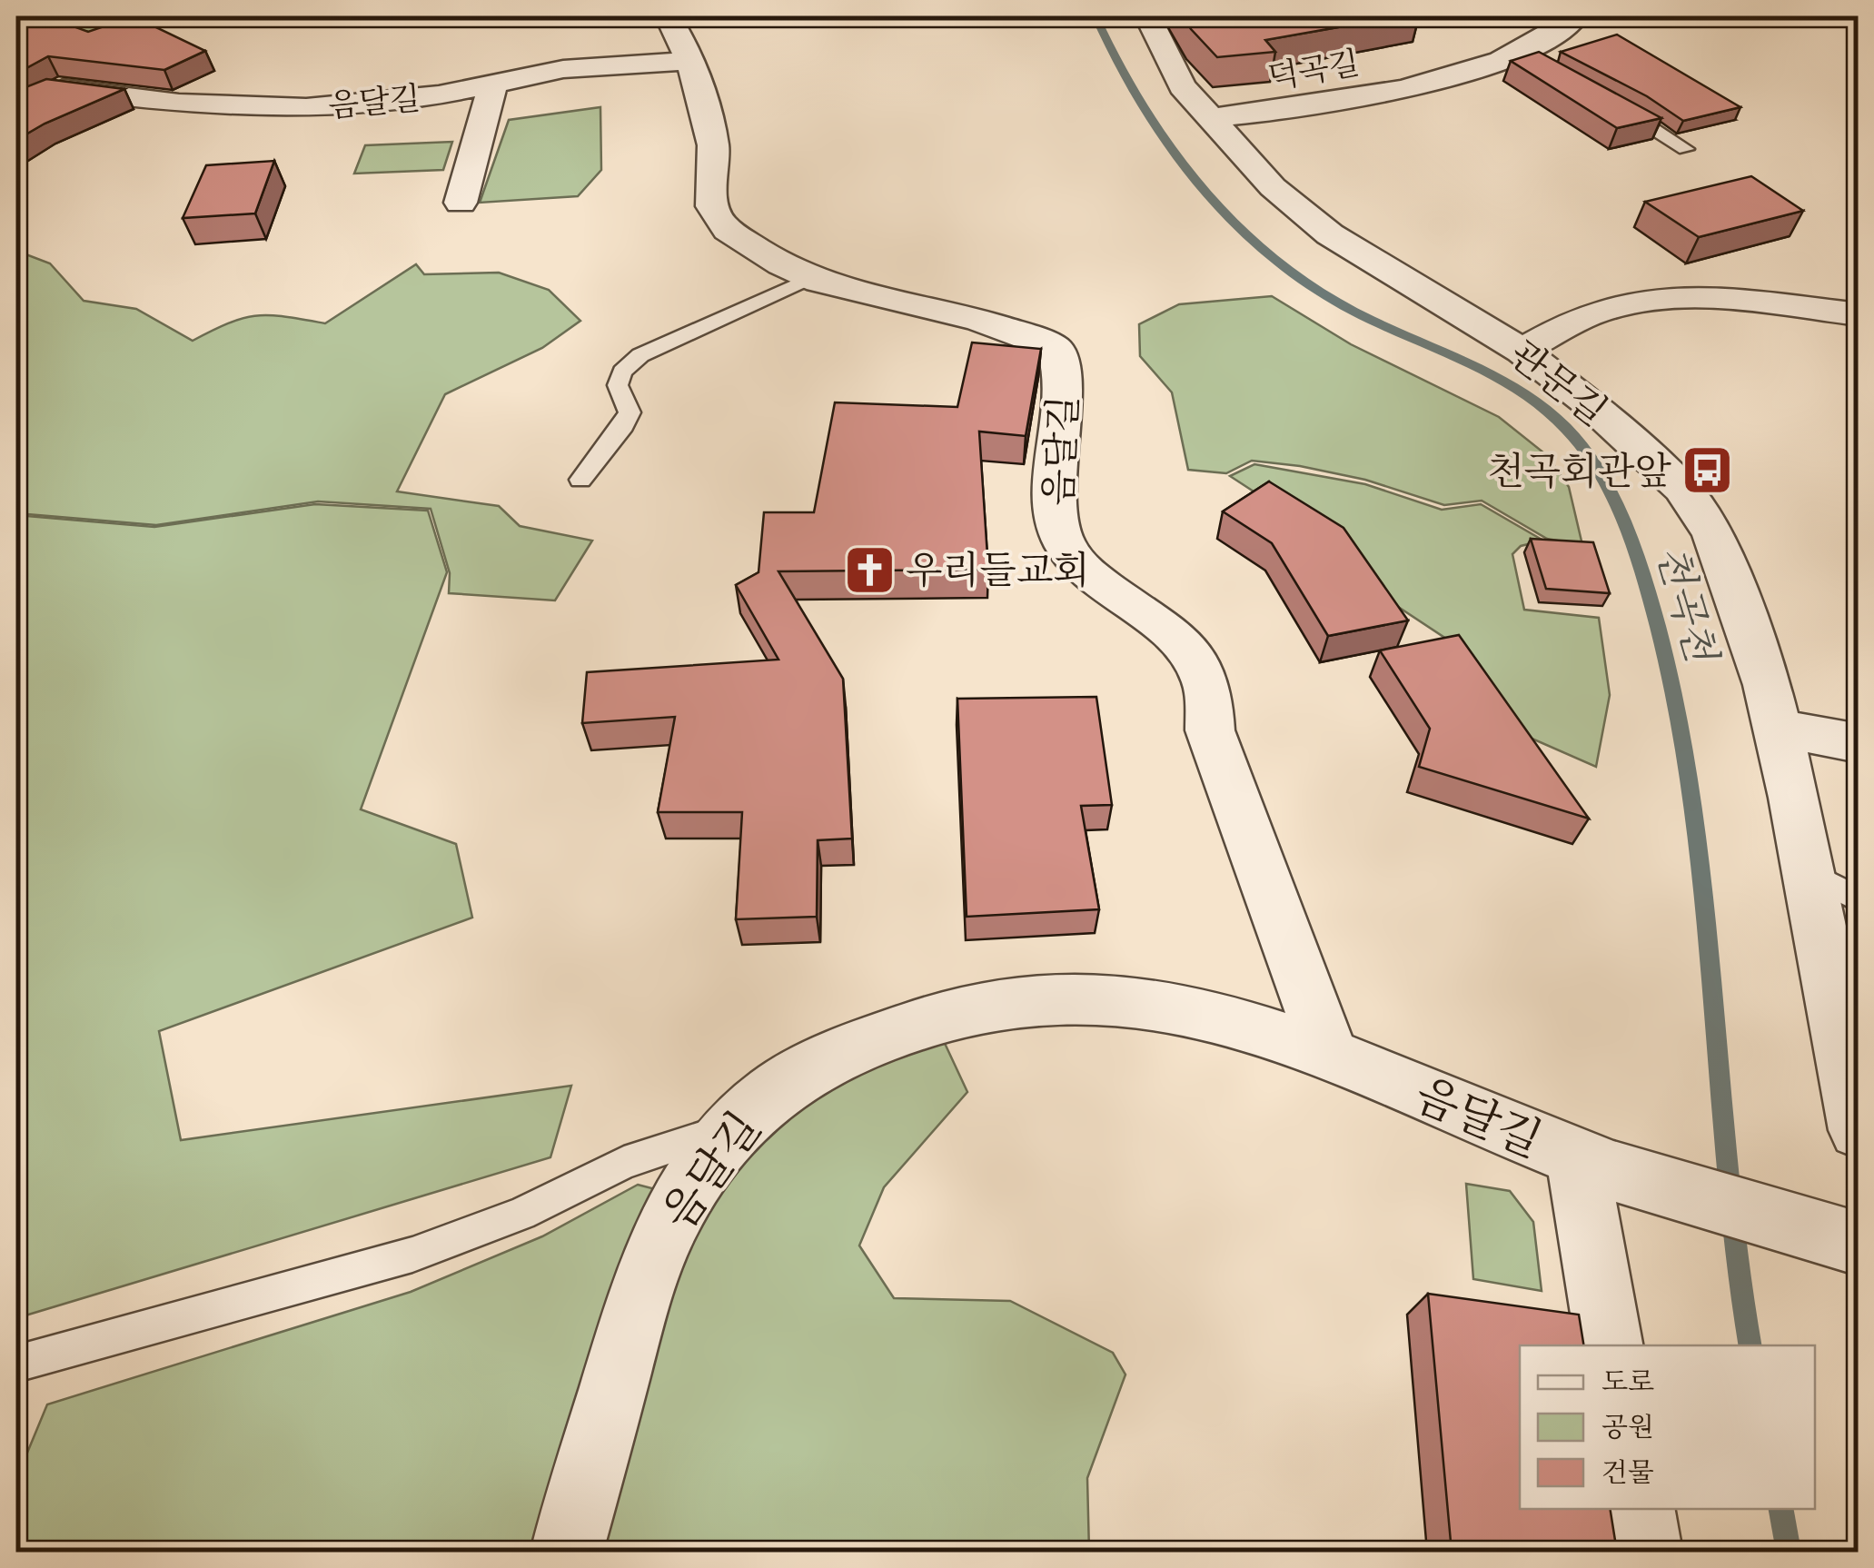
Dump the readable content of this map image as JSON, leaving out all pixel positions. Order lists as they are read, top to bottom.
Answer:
{
  "streets": {
    "street": ["덕곡길", "음달길", "관문길"]
  },
  "crossings": [
    ["덕곡길", "관문길"]
  ],
  "water": ["천곡천"],
  "places": {
    "bus stop": ["천곡회관앞"],
    "church": ["우리들교회"]
  },
  "legend": ["도로", "공원", "건물"]
}
